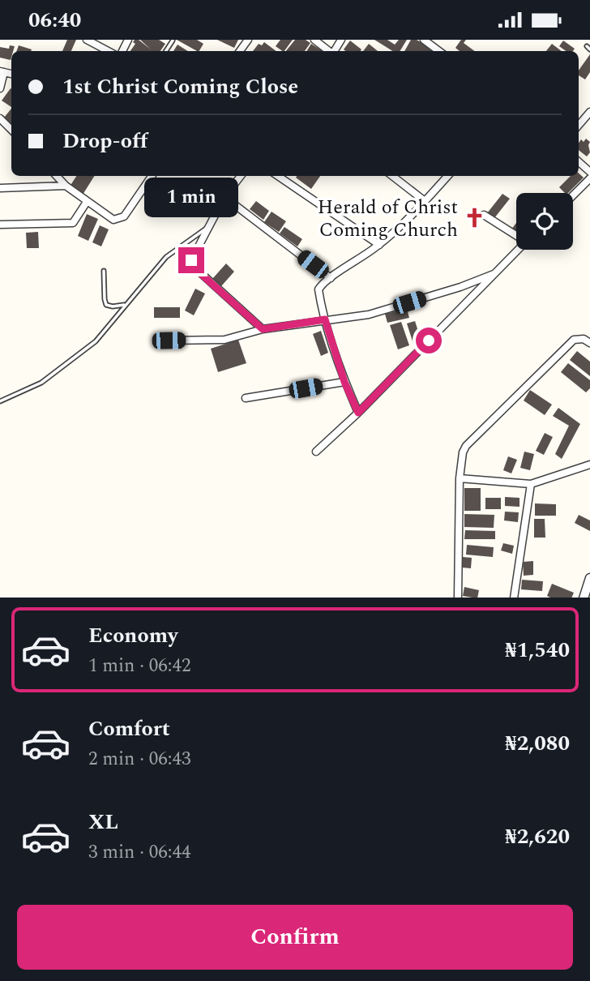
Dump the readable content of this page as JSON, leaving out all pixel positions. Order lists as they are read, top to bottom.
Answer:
{
  "places": {
    "church": ["Herald of Christ Coming Church"]
  },
  "page": {
    "status": "06:40",
    "banner": ["1st Christ Coming Close", "Drop-off"],
    "bubble": "1 min",
    "list": [
      {
        "name": "Economy",
        "note": "1 min · 06:42",
        "value": "₦1,540"
      },
      {
        "name": "Comfort",
        "note": "2 min · 06:43",
        "value": "₦2,080"
      },
      {
        "name": "XL",
        "note": "3 min · 06:44",
        "value": "₦2,620"
      }
    ],
    "buttons": "Confirm"
  }
}
